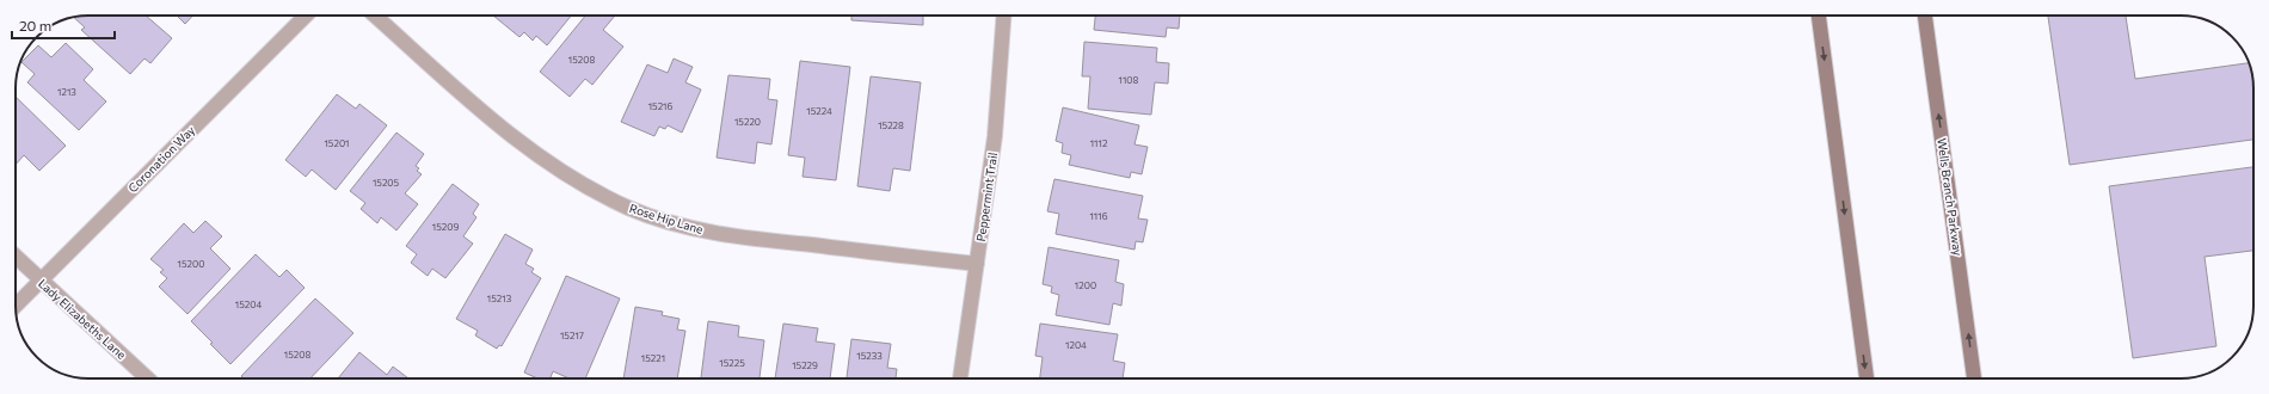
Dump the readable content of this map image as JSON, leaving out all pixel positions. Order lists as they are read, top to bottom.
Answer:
{
  "streets": {
    "main road": ["Wells Branch Parkway"],
    "street": [
      "Coronation Way",
      "Peppermint Trail",
      "Rose Hip Lane",
      "Lady Elizabeths Lane"
    ]
  },
  "crossings": [
    ["Coronation Way", "Lady Elizabeths Lane"],
    ["Peppermint Trail", "Rose Hip Lane"]
  ],
  "house_numbers": [
    "15208",
    "1108",
    "1213",
    "15216",
    "15224",
    "15220",
    "15228",
    "15201",
    "1112",
    "15205",
    "1116",
    "15209",
    "15200",
    "1200",
    "15213",
    "15204",
    "15217",
    "1204",
    "15208",
    "15233",
    "15221",
    "15225",
    "15229"
  ],
  "scale_bar": "20 m"
}
